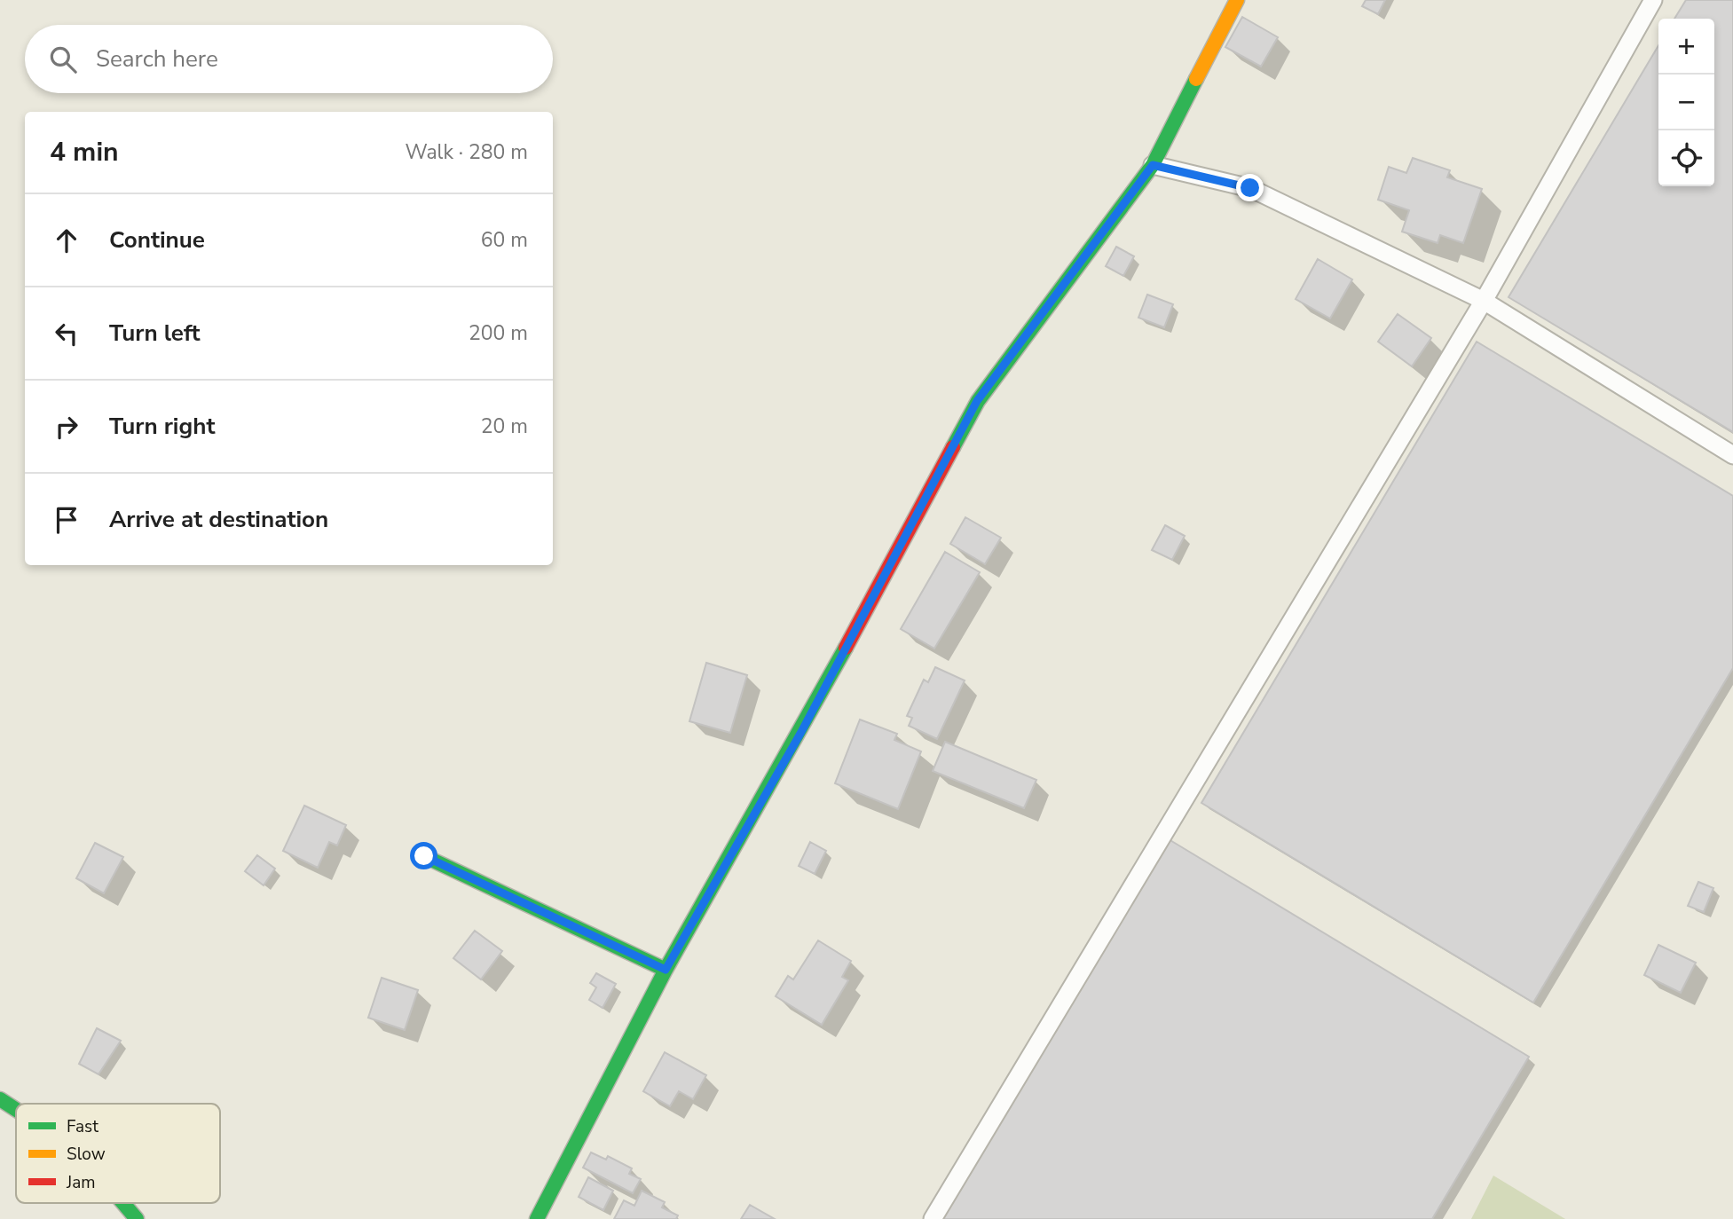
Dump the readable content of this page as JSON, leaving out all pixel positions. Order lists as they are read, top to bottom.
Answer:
{
  "legend": ["Fast", "Slow", "Jam"],
  "page": {
    "map_buttons": ["+", "−"],
    "search": "Search here",
    "heading": ["4 min", "Walk · 280 m"],
    "list": [
      ["Continue", "60 m"],
      ["Turn left", "200 m"],
      ["Turn right", "20 m"],
      "Arrive at destination"
    ]
  }
}
